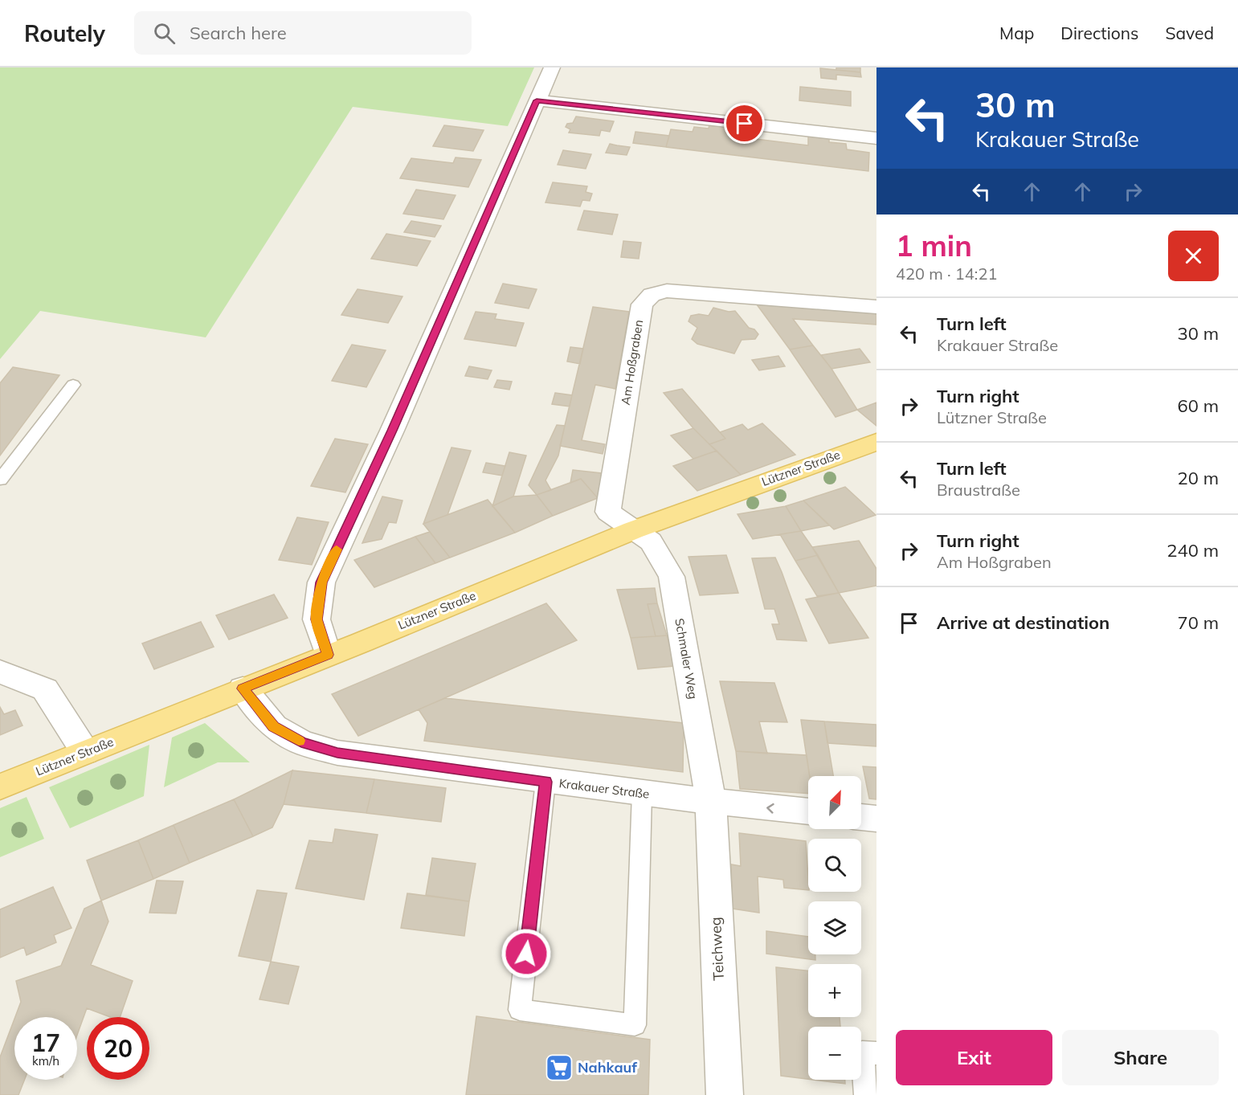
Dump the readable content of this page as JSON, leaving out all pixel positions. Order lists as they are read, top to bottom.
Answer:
{
  "streets": {
    "main road": ["Lützner Straße"],
    "street": [
      "Am Hoßgraben",
      "Schmaler Weg",
      "Krakauer Straße",
      "Teichweg"
    ]
  },
  "crossings": [
    ["Am Hoßgraben", "Lützner Straße"],
    ["Am Hoßgraben", "Schmaler Weg"],
    ["Lützner Straße", "Schmaler Weg"],
    ["Lützner Straße", "Krakauer Straße"],
    ["Schmaler Weg", "Krakauer Straße"],
    ["Schmaler Weg", "Teichweg"],
    ["Krakauer Straße", "Teichweg"]
  ],
  "places": {
    "supermarket": ["Nahkauf"]
  },
  "north": "top right",
  "page": {
    "header": "Routely",
    "search": "Search here",
    "nav": ["Map", "Directions", "Saved"],
    "turn": ["30 m", "Krakauer Straße"],
    "heading": ["1 min", "420 m · 14:21"],
    "list": [
      {
        "name": "Turn left",
        "note": "Krakauer Straße",
        "value": "30 m"
      },
      {
        "name": "Turn right",
        "note": "Lützner Straße",
        "value": "60 m"
      },
      {
        "name": "Turn left",
        "note": "Braustraße",
        "value": "20 m"
      },
      {
        "name": "Turn right",
        "note": "Am Hoßgraben",
        "value": "240 m"
      },
      {
        "name": "Arrive at destination",
        "value": "70 m"
      }
    ],
    "map_buttons": ["+", "−"],
    "speed": "17 km/h",
    "limit": "20",
    "buttons": ["Exit", "Share"]
  }
}
